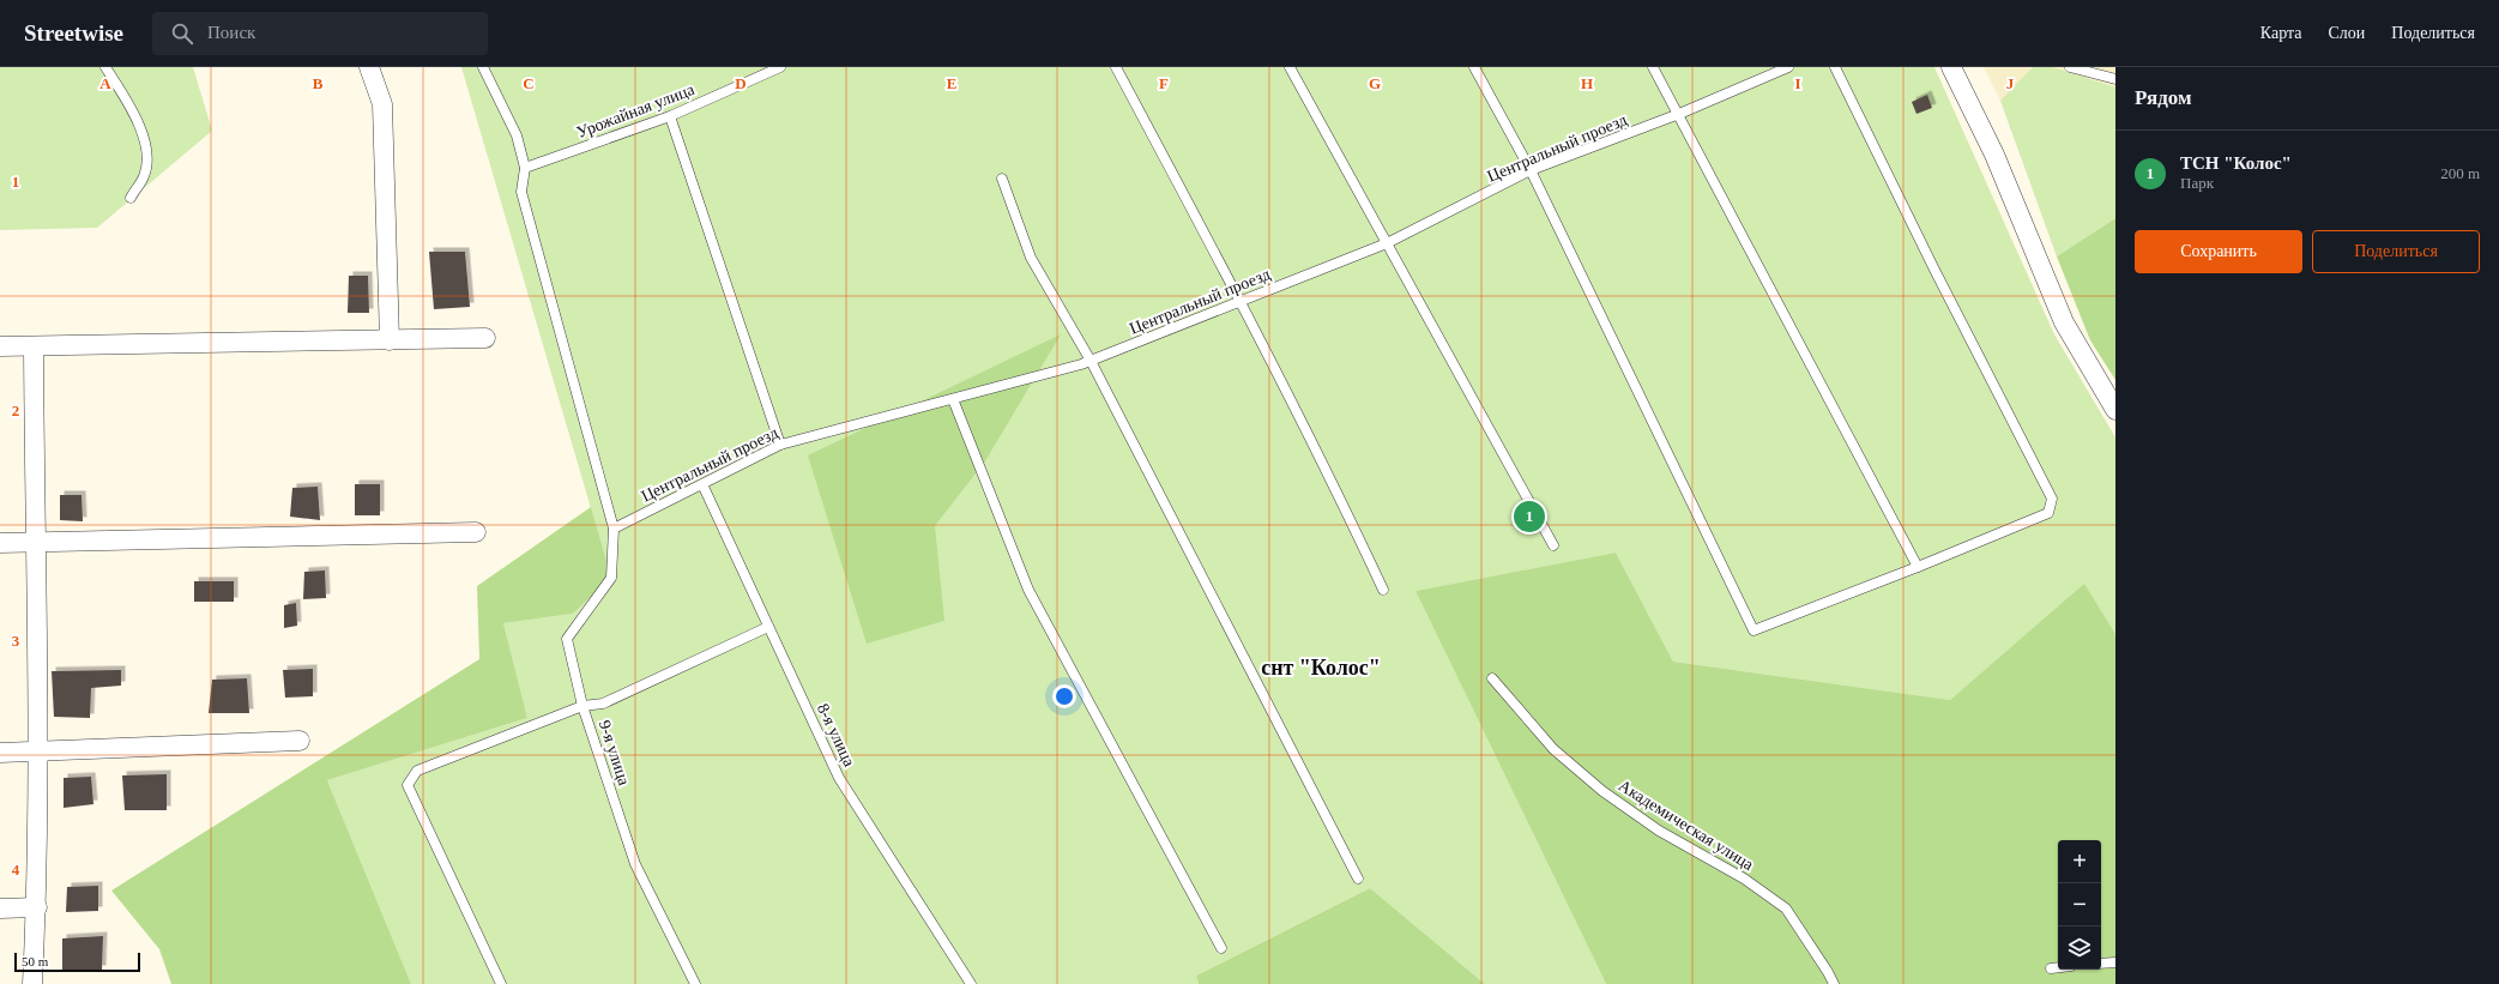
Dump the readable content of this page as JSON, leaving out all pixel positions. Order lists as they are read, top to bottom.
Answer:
{
  "streets": {
    "lane": [
      "Урожайная улица",
      "Центральный проезд",
      "8-я улица",
      "9-я улица",
      "Академическая улица"
    ]
  },
  "crossings": [
    ["Урожайная улица", "9-я улица"],
    ["Центральный проезд", "8-я улица"],
    ["Центральный проезд", "9-я улица"]
  ],
  "districts": ["снт \"Колос\""],
  "scale_bar": "50 m",
  "page": {
    "header": "Streetwise",
    "search": "Поиск",
    "nav": ["Карта", "Слои", "Поделиться"],
    "heading": "Рядом",
    "list": [
      {
        "mark": "1",
        "name": "ТСН \"Колос\"",
        "note": "Парк",
        "value": "200 m"
      }
    ],
    "buttons": ["Сохранить", "Поделиться"],
    "pins": "1",
    "map_buttons": ["+", "−"],
    "scale": "50 m"
  },
  "grid": {
    "columns": [
      "A",
      "B",
      "C",
      "D",
      "E",
      "F",
      "G",
      "H",
      "I",
      "J"
    ],
    "rows": [
      "1",
      "2",
      "3",
      "4"
    ]
  }
}
